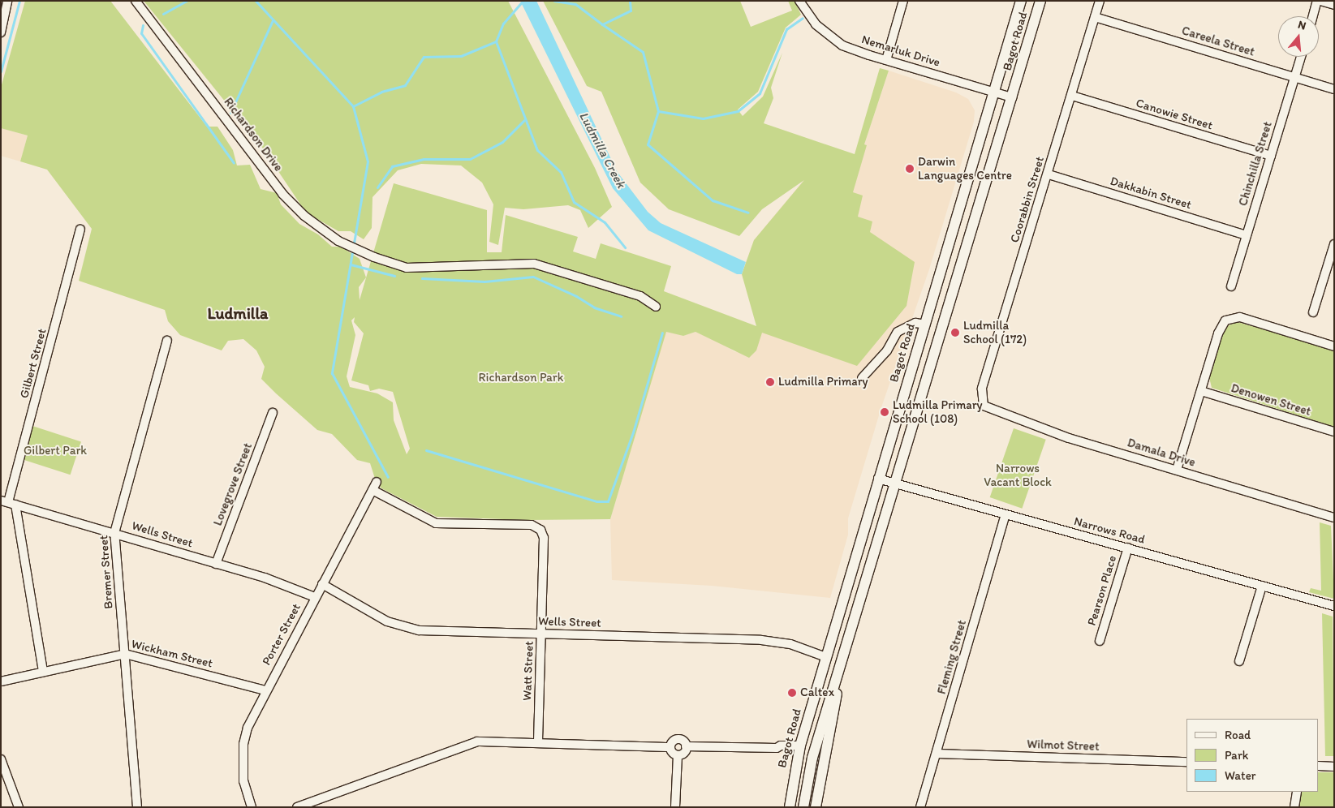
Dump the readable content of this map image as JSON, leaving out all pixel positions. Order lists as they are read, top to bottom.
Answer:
{
  "streets": {
    "main road": ["Bagot Road"],
    "street": [
      "Careela Street",
      "Nemarluk Drive",
      "Canowie Street",
      "Richardson Drive",
      "Chinchilla Street",
      "Dakkabin Street",
      "Coorabbin Street",
      "Gilbert Street",
      "Denowen Street",
      "Damala Drive",
      "Lovegrove Street",
      "Narrows Road",
      "Wells Street",
      "Bremer Street",
      "Pearson Place",
      "Porter Street",
      "Wickham Street",
      "Fleming Street",
      "Watt Street",
      "Wilmot Street"
    ]
  },
  "crossings": [
    ["Bagot Road", "Nemarluk Drive"],
    ["Bagot Road", "Narrows Road"],
    ["Bagot Road", "Wells Street"],
    ["Careela Street", "Chinchilla Street"],
    ["Careela Street", "Coorabbin Street"],
    ["Canowie Street", "Chinchilla Street"],
    ["Canowie Street", "Coorabbin Street"],
    ["Chinchilla Street", "Dakkabin Street"],
    ["Dakkabin Street", "Coorabbin Street"],
    ["Coorabbin Street", "Damala Drive"],
    ["Gilbert Street", "Wells Street"],
    ["Gilbert Street", "Wickham Street"],
    ["Lovegrove Street", "Wells Street"],
    ["Narrows Road", "Pearson Place"],
    ["Narrows Road", "Fleming Street"],
    ["Wells Street", "Bremer Street"],
    ["Wells Street", "Porter Street"],
    ["Wells Street", "Watt Street"],
    ["Bremer Street", "Wickham Street"],
    ["Porter Street", "Wickham Street"],
    ["Porter Street", "Watt Street"],
    ["Fleming Street", "Wilmot Street"]
  ],
  "districts": ["Ludmilla"],
  "water": ["Ludmilla Creek"],
  "parks": ["Richardson Park", "Gilbert Park", "Narrows Vacant Block"],
  "places": [
    "Darwin Languages Centre",
    "Ludmilla School (172)",
    "Ludmilla Primary",
    "Ludmilla Primary School (108)",
    "Caltex"
  ],
  "legend": ["Road", "Park", "Water"],
  "north": "top"
}
